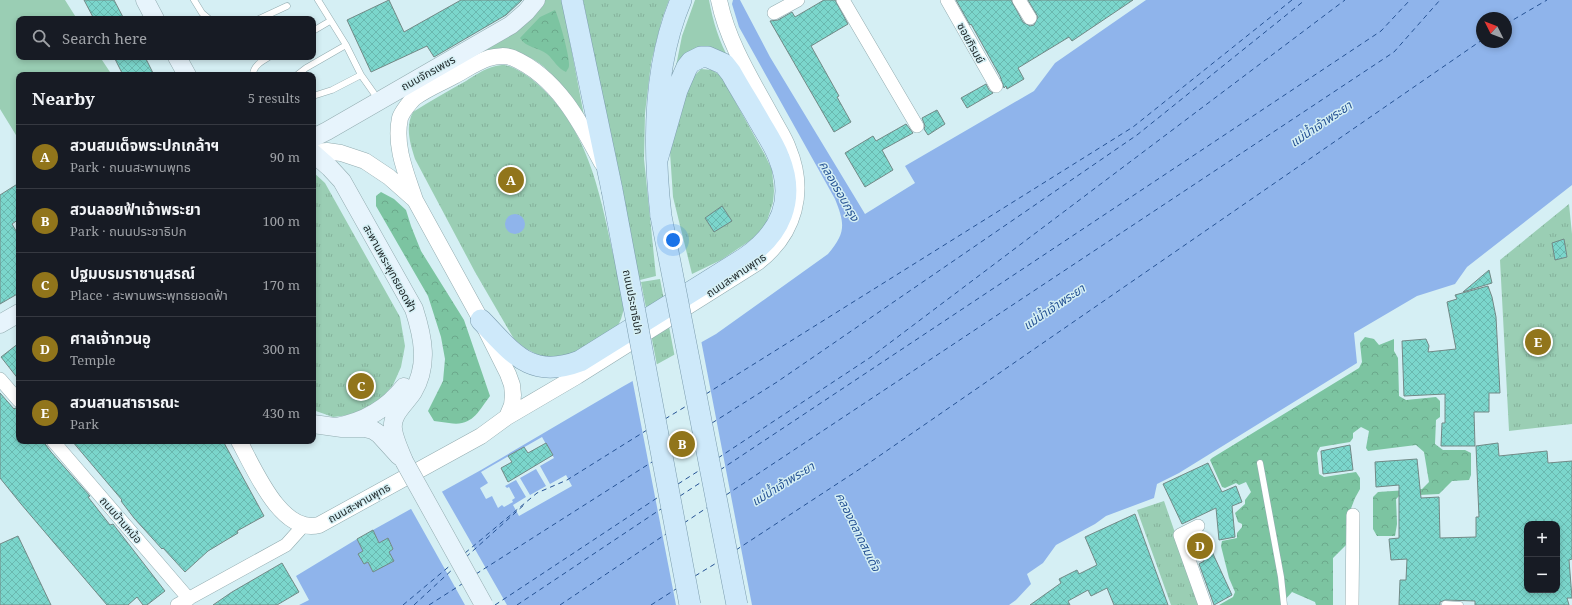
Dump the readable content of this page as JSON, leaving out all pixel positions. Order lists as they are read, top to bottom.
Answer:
{
  "streets": {
    "main road": ["ถนนจักรเพชร", "สะพานพระพุทธยอดฟ้า", "ถนนประชาธิปก"],
    "street": ["ซอยภิรมย์", "ถนนสะพานพุทธ", "ถนนบ้านหม้อ"]
  },
  "water": ["แม่น้ำเจ้าพระยา", "คลองรอบกรุง", "คลองตลาดสมเด็จ"],
  "north": "top left",
  "page": {
    "search": "Search here",
    "heading": ["Nearby", "5 results"],
    "list": [
      {
        "mark": "A",
        "name": "สวนสมเด็จพระปกเกล้าฯ",
        "note": "Park · ถนนสะพานพุทธ",
        "value": "90 m"
      },
      {
        "mark": "B",
        "name": "สวนลอยฟ้าเจ้าพระยา",
        "note": "Park · ถนนประชาธิปก",
        "value": "100 m"
      },
      {
        "mark": "C",
        "name": "ปฐมบรมราชานุสรณ์",
        "note": "Place · สะพานพระพุทธยอดฟ้า",
        "value": "170 m"
      },
      {
        "mark": "D",
        "name": "ศาลเจ้ากวนอู",
        "note": "Temple",
        "value": "300 m"
      },
      {
        "mark": "E",
        "name": "สวนสานสาธารณะ",
        "note": "Park",
        "value": "430 m"
      }
    ],
    "pins": [
      "A",
      "E",
      "C",
      "B",
      "D"
    ],
    "map_buttons": ["+", "−"]
  }
}
